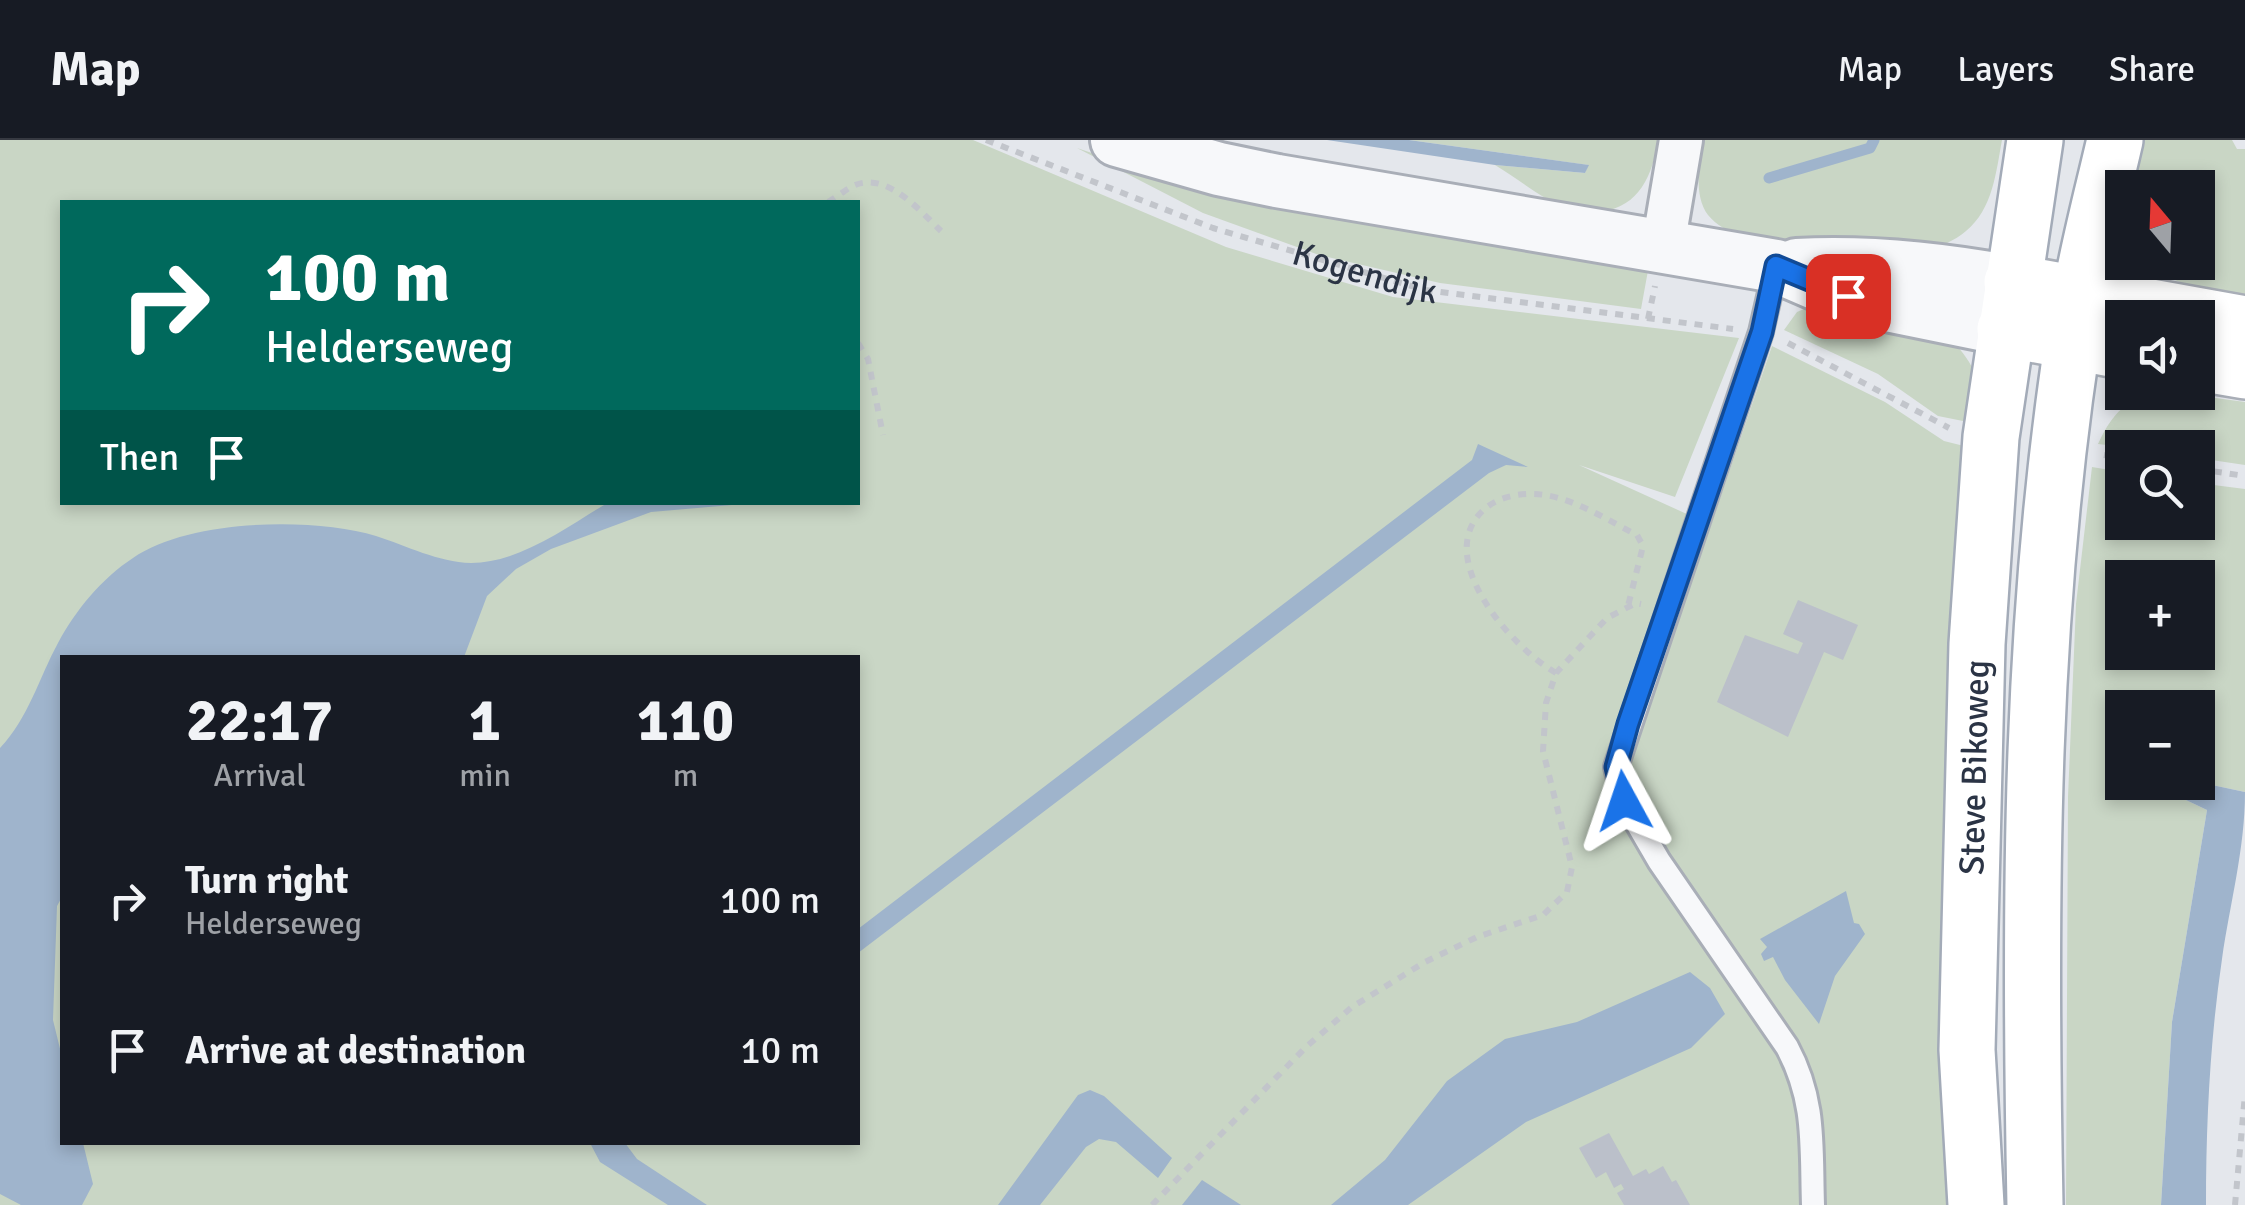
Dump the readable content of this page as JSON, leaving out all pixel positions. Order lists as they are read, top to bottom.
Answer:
{
  "streets": {
    "main road": ["Steve Bikoweg"],
    "street": ["Kogendijk"]
  },
  "crossings": [
    ["Kogendijk", "Steve Bikoweg"]
  ],
  "north": "top",
  "page": {
    "header": "Map",
    "nav": ["Map", "Layers", "Share"],
    "map_buttons": ["+", "−"],
    "turn": ["100 m", "Helderseweg"],
    "then": "Then",
    "eta": [
      "22:17",
      "Arrival",
      "1",
      "min",
      "110",
      "m"
    ],
    "list": [
      {
        "name": "Turn right",
        "note": "Helderseweg",
        "value": "100 m"
      },
      {
        "name": "Arrive at destination",
        "value": "10 m"
      }
    ]
  }
}
